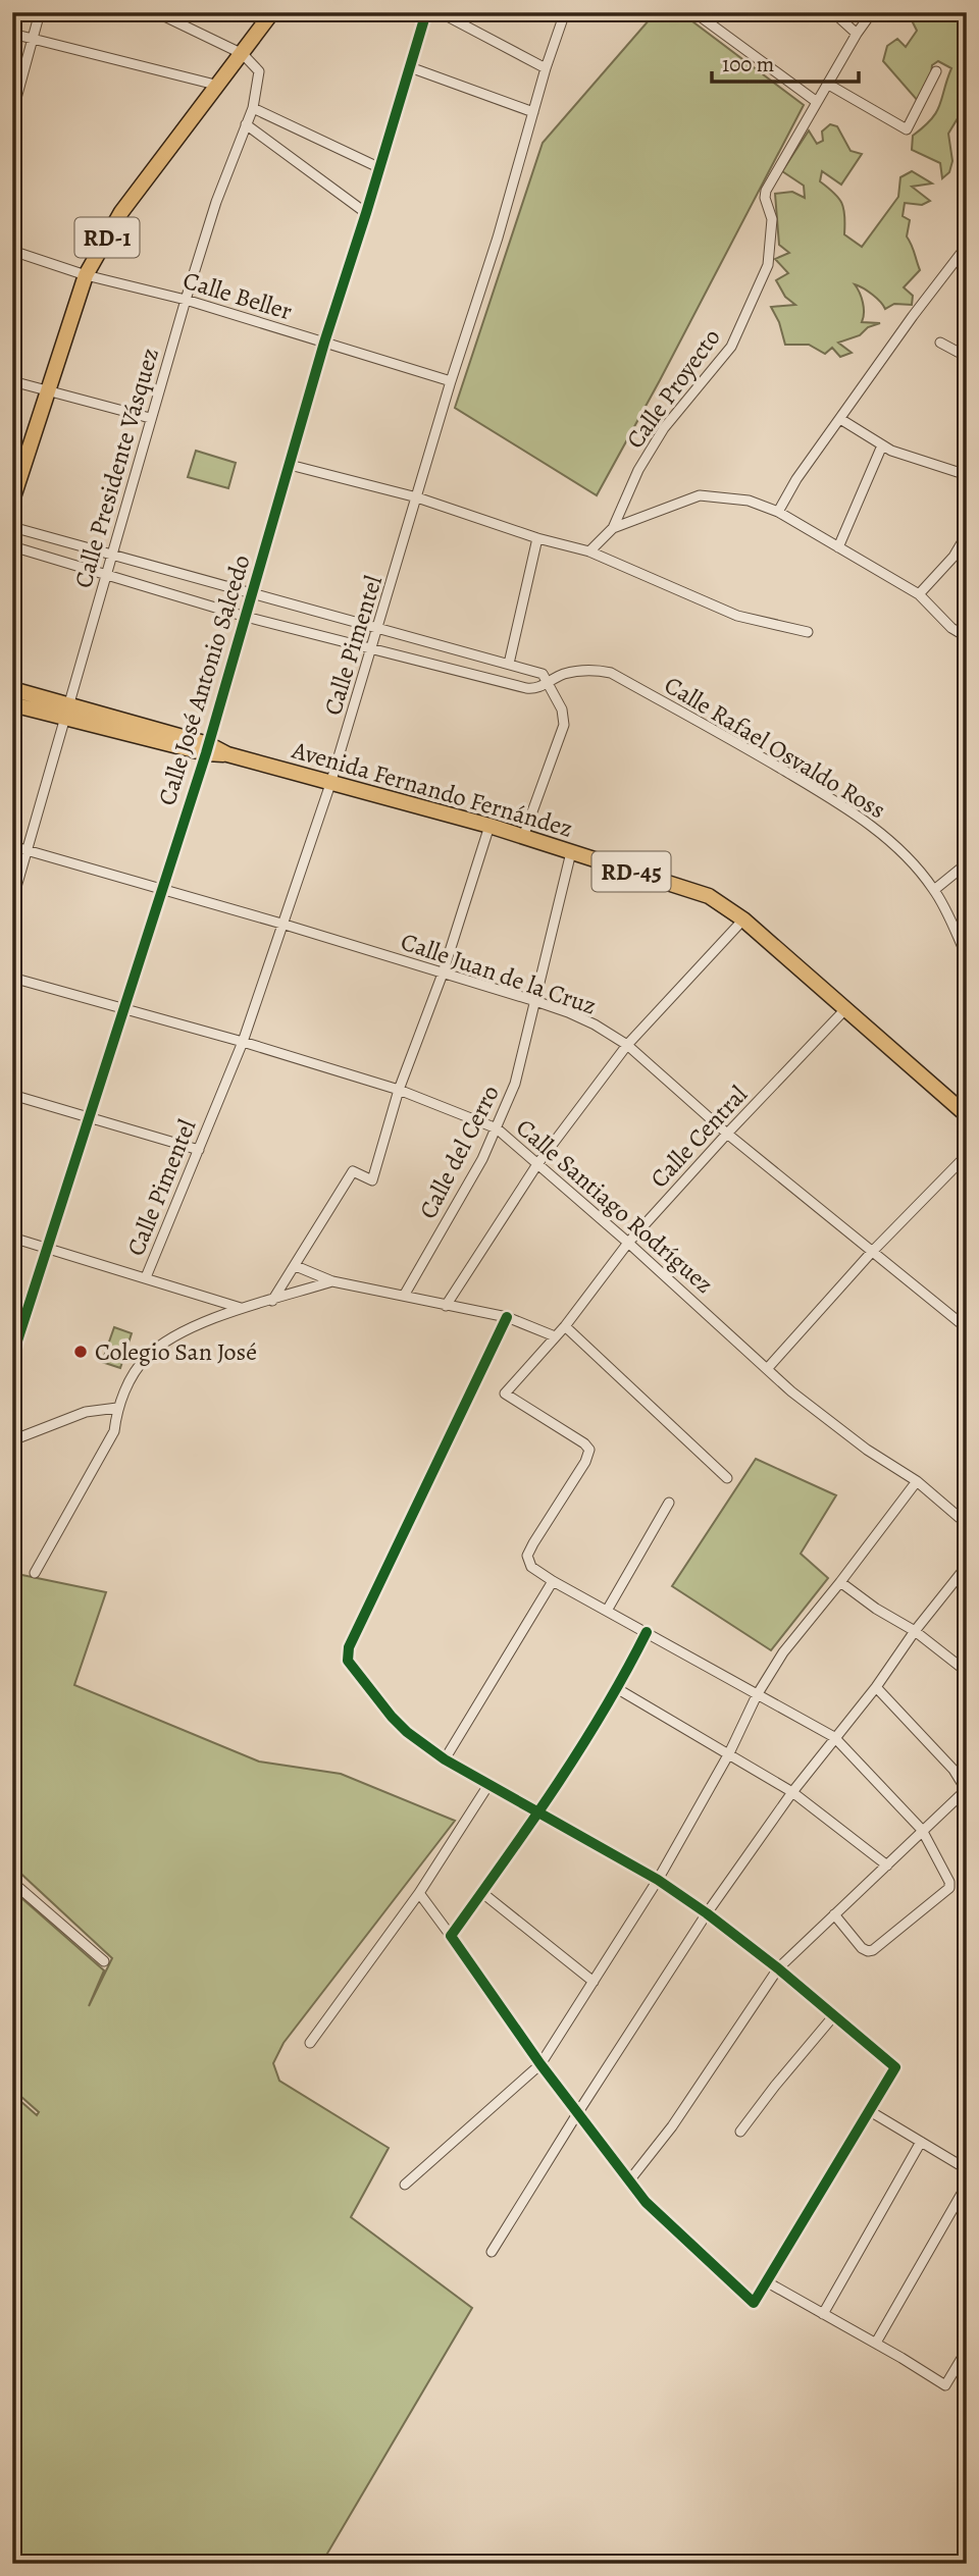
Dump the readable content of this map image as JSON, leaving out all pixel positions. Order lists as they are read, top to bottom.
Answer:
{
  "streets": {
    "main road": ["RD-1", "Avenida Fernando Fernández", "RD-45"],
    "street": [
      "Calle Beller",
      "Calle Proyecto",
      "Calle Presidente Vásquez",
      "Calle Pimentel",
      "Calle José Antonio Salcedo",
      "Calle Rafael Osvaldo Ross",
      "Calle Juan de la Cruz",
      "Calle Central",
      "Calle del Cerro",
      "Calle Santiago Rodríguez"
    ]
  },
  "crossings": [
    ["RD-1", "Calle Beller"],
    ["RD-1", "Calle Presidente Vásquez"],
    ["Calle Beller", "Calle Presidente Vásquez"],
    ["Calle Beller", "Calle Pimentel"],
    ["Calle Beller", "Calle José Antonio Salcedo"],
    ["Calle Presidente Vásquez", "Calle Rafael Osvaldo Ross"],
    ["Calle Presidente Vásquez", "Avenida Fernando Fernández"],
    ["Calle Presidente Vásquez", "Calle Juan de la Cruz"],
    ["Calle Pimentel", "Calle Rafael Osvaldo Ross"],
    ["Calle Pimentel", "Avenida Fernando Fernández"],
    ["Calle Pimentel", "Calle Juan de la Cruz"],
    ["Calle Pimentel", "Calle Santiago Rodríguez"],
    ["Calle José Antonio Salcedo", "Calle Rafael Osvaldo Ross"],
    ["Calle José Antonio Salcedo", "Avenida Fernando Fernández"],
    ["Calle José Antonio Salcedo", "Calle Juan de la Cruz"],
    ["Calle José Antonio Salcedo", "Calle Santiago Rodríguez"],
    ["Avenida Fernando Fernández", "Calle Central"],
    ["Avenida Fernando Fernández", "Calle del Cerro"],
    ["Calle Juan de la Cruz", "Calle Central"],
    ["Calle Juan de la Cruz", "Calle del Cerro"],
    ["Calle Central", "Calle Santiago Rodríguez"],
    ["Calle del Cerro", "Calle Santiago Rodríguez"]
  ],
  "places": ["Colegio San José"],
  "scale_bar": "100 m"
}
